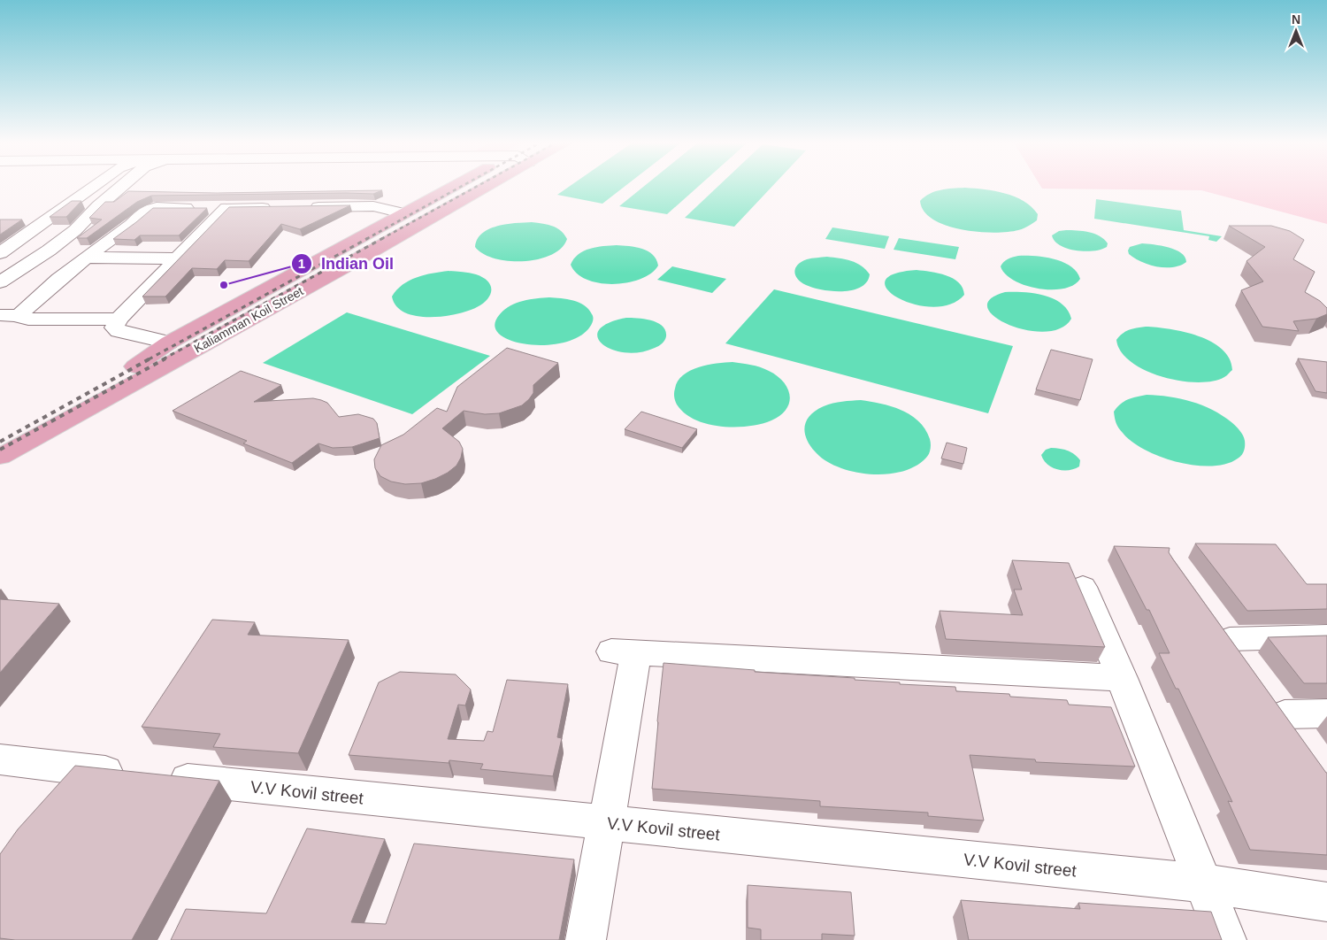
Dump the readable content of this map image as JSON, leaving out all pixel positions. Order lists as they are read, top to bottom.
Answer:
{
  "streets": {
    "main road": ["Kaliamman Koil Street"],
    "street": ["V.V Kovil street"]
  },
  "places": ["Indian Oil"],
  "north": "top"
}
